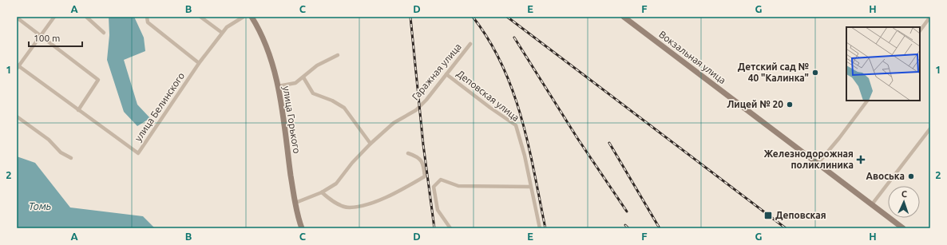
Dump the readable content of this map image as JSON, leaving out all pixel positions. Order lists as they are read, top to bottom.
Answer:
{
  "streets": {
    "main road": ["Вокзальная улица", "улица Горького"],
    "street": ["Гаражная улица", "Деповская улица", "улица Белинского"]
  },
  "crossings": [
    ["Гаражная улица", "Деповская улица"]
  ],
  "water": ["Томь"],
  "places": {
    "other": ["Детский сад № 40 \"Калинка\"", "Лицей № 20", "Авоська"],
    "health": ["Железнодорожная поликлиника"],
    "transit": ["Деповская"]
  },
  "scale_bar": "100 m",
  "north": "top",
  "grid": {
    "columns": [
      "A",
      "B",
      "C",
      "D",
      "E",
      "F",
      "G",
      "H"
    ],
    "rows": ["1", "2"]
  }
}
